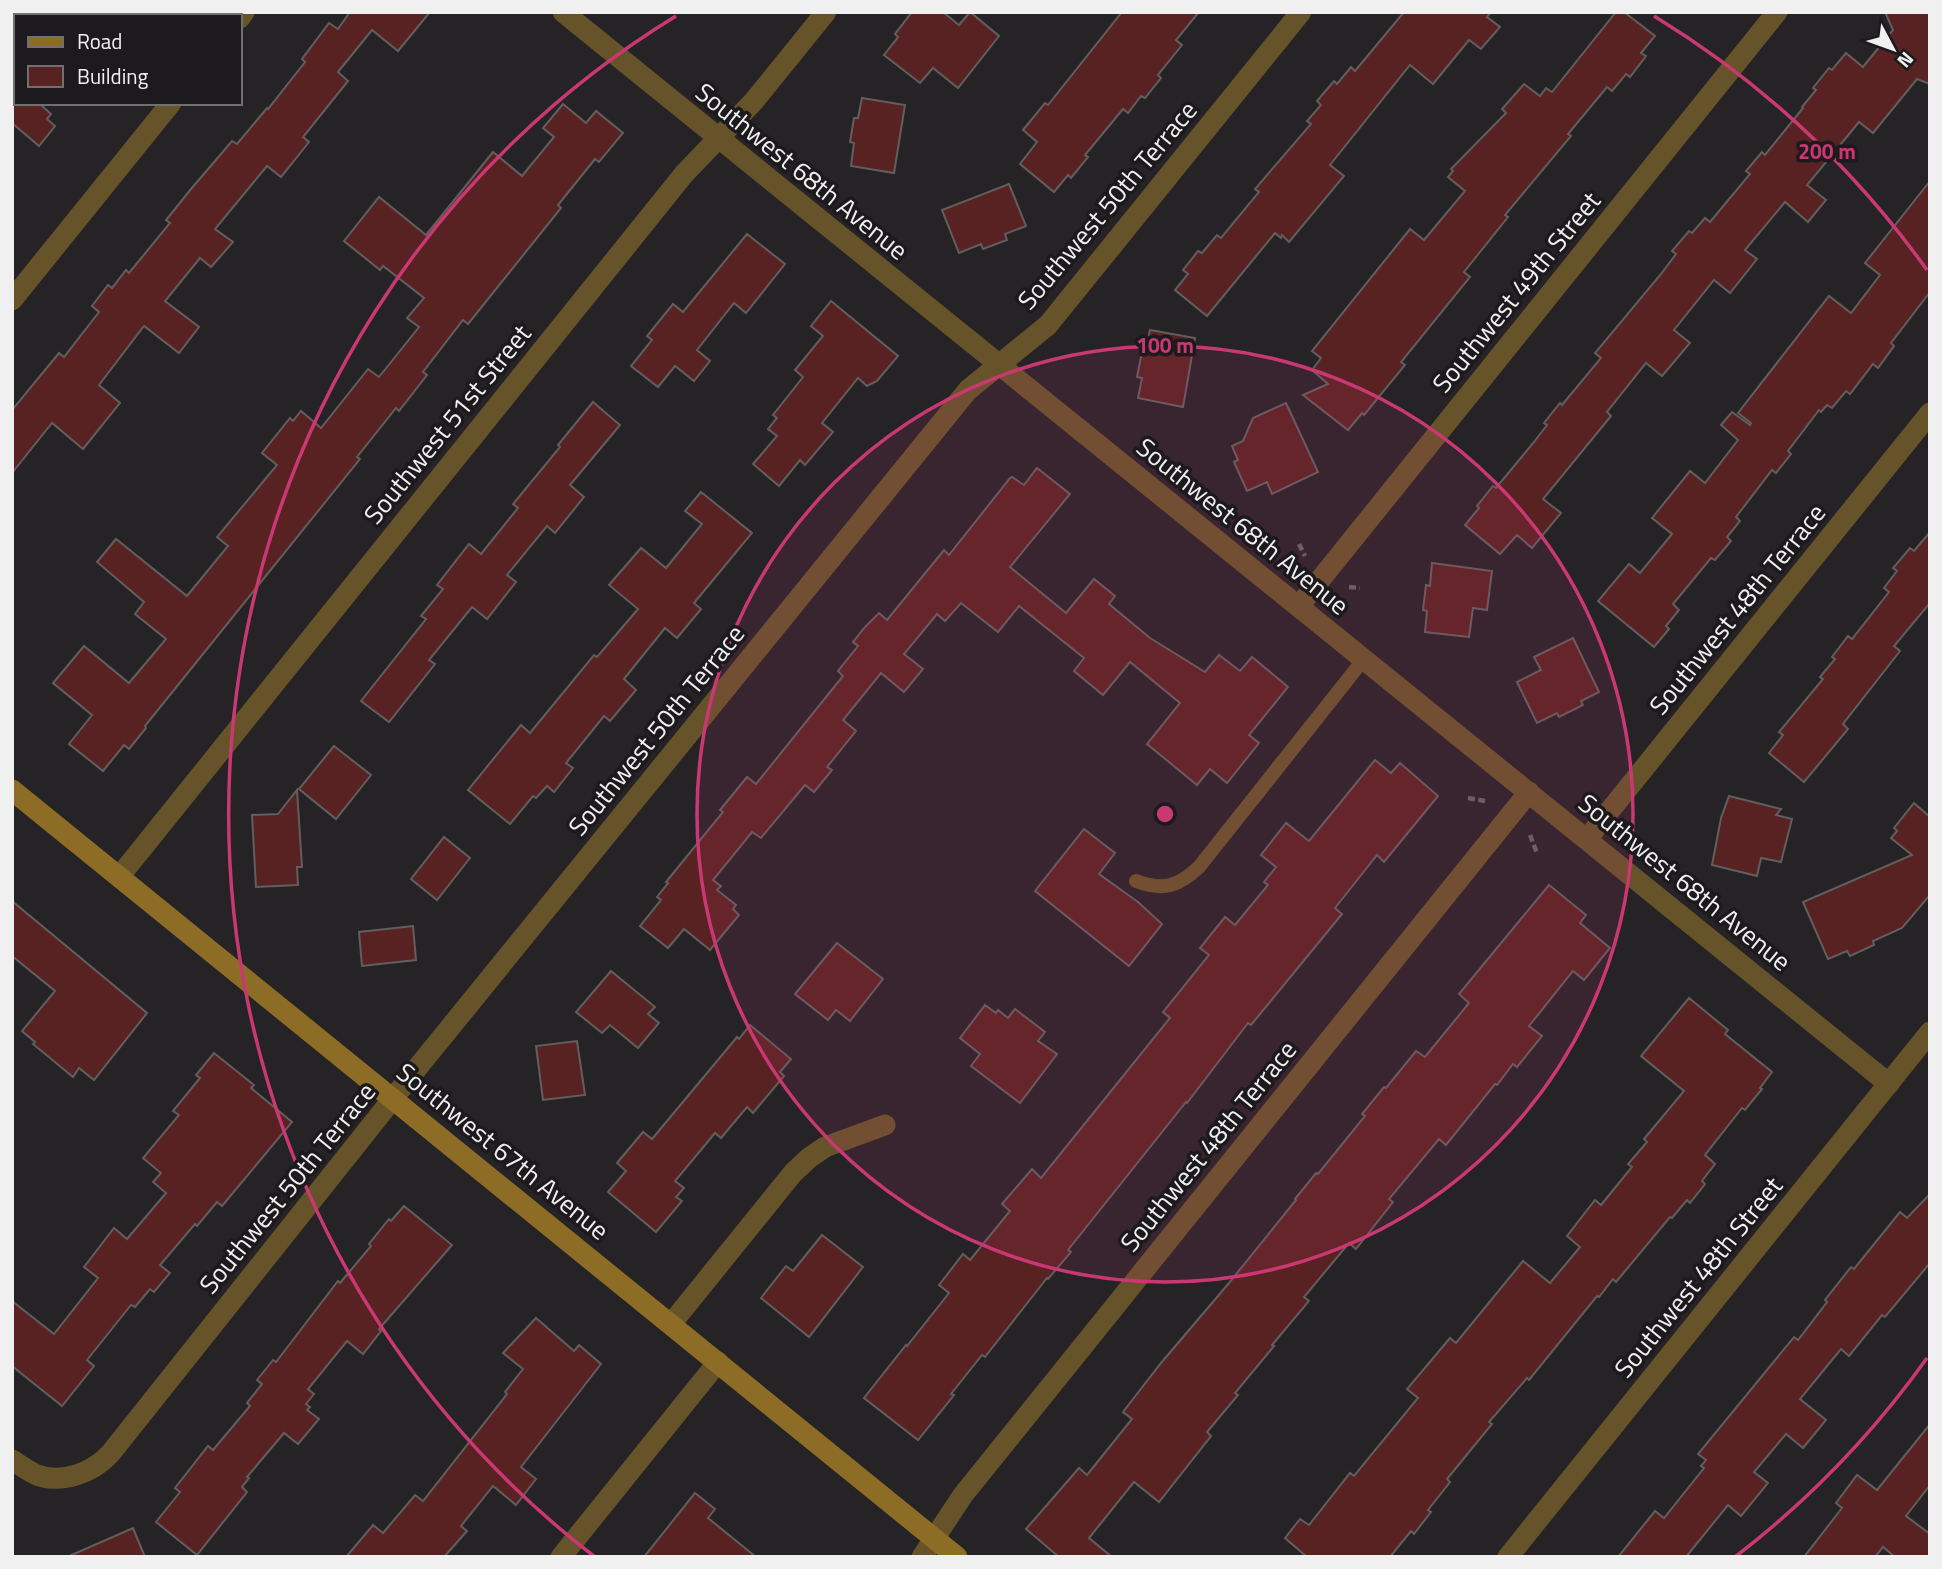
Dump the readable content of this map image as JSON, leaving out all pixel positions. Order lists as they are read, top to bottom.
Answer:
{
  "streets": {
    "main road": ["Southwest 67th Avenue"],
    "street": [
      "Southwest 68th Avenue",
      "Southwest 50th Terrace",
      "Southwest 49th Street",
      "Southwest 51st Street",
      "Southwest 48th Terrace",
      "Southwest 48th Street"
    ]
  },
  "crossings": [
    ["Southwest 68th Avenue", "Southwest 50th Terrace"],
    ["Southwest 68th Avenue", "Southwest 49th Street"],
    ["Southwest 68th Avenue", "Southwest 51st Street"],
    ["Southwest 68th Avenue", "Southwest 48th Terrace"],
    ["Southwest 68th Avenue", "Southwest 48th Street"],
    ["Southwest 50th Terrace", "Southwest 67th Avenue"],
    ["Southwest 51st Street", "Southwest 67th Avenue"],
    ["Southwest 48th Terrace", "Southwest 67th Avenue"]
  ],
  "legend": ["Road", "Building"],
  "north": "bottom right",
  "rings": ["200 m", "100 m"]
}
